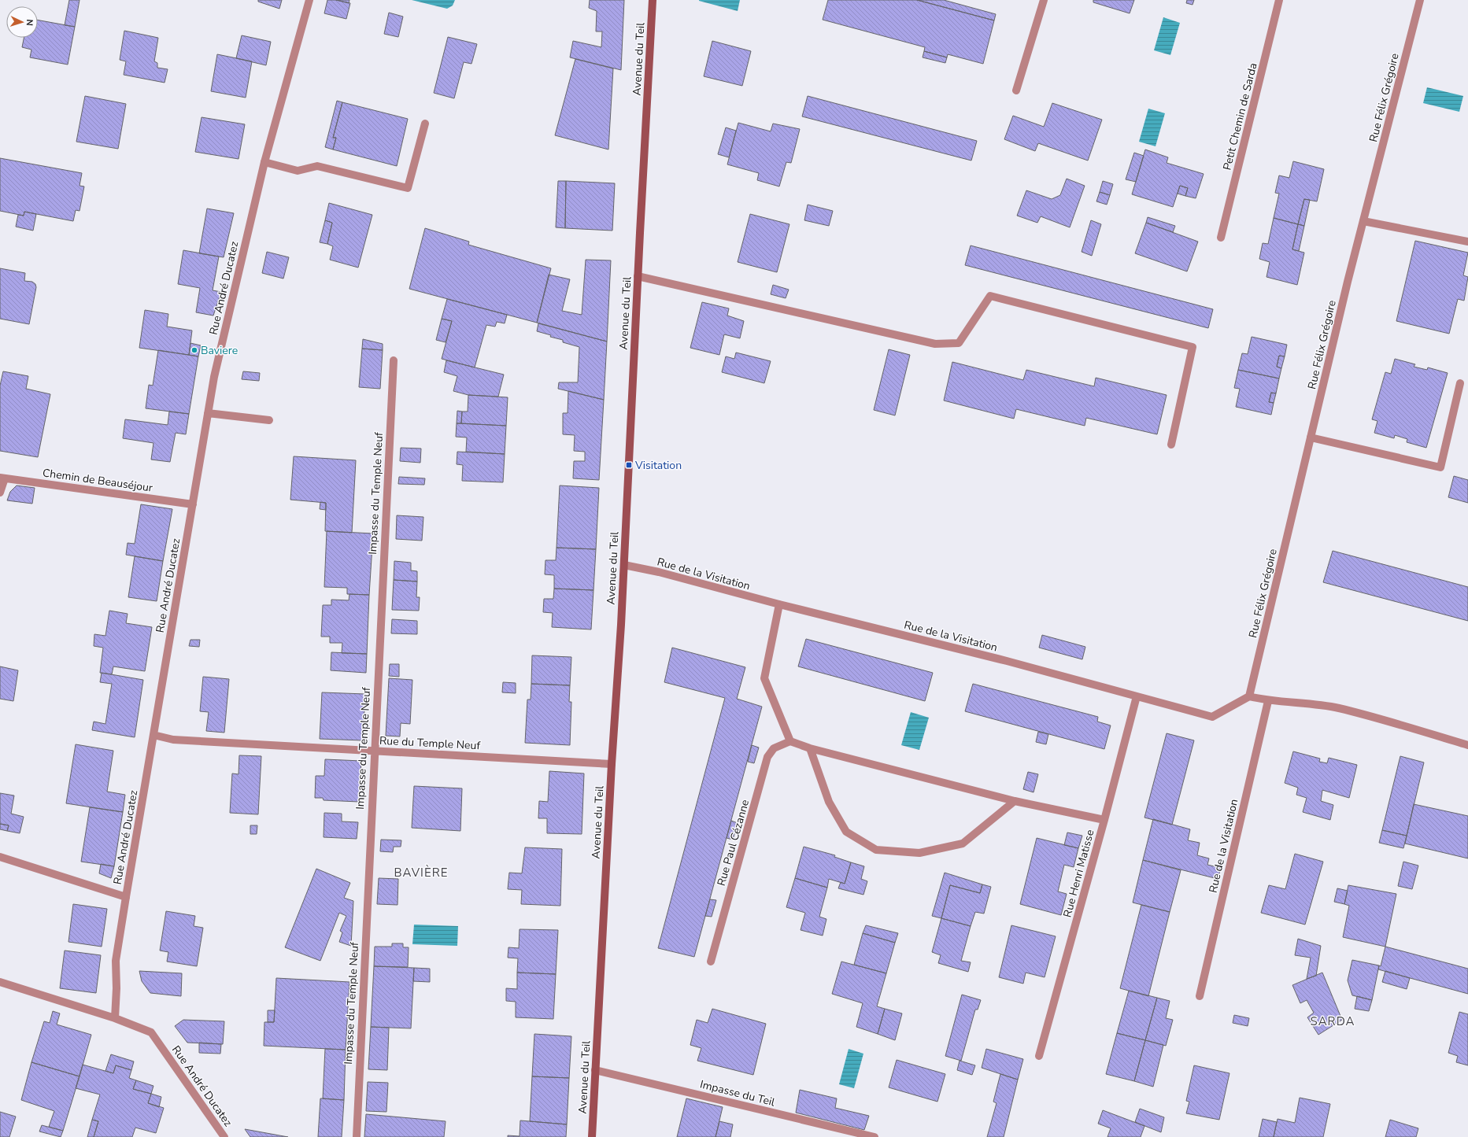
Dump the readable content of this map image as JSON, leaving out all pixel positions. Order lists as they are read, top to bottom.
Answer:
{
  "streets": {
    "main road": ["Avenue du Teil"],
    "street": [
      "Rue Félix Grégoire",
      "Petit Chemin de Sarda",
      "Rue André Ducatez",
      "Chemin de Beauséjour",
      "Impasse du Temple Neuf",
      "Rue de la Visitation",
      "Rue du Temple Neuf",
      "Rue Paul Cézanne",
      "Rue Henri Matisse",
      "Impasse du Teil"
    ]
  },
  "crossings": [
    ["Avenue du Teil", "Rue de la Visitation"],
    ["Avenue du Teil", "Rue du Temple Neuf"],
    ["Avenue du Teil", "Impasse du Teil"],
    ["Rue Félix Grégoire", "Rue de la Visitation"],
    ["Rue André Ducatez", "Chemin de Beauséjour"],
    ["Rue André Ducatez", "Rue du Temple Neuf"],
    ["Impasse du Temple Neuf", "Rue du Temple Neuf"],
    ["Rue de la Visitation", "Rue Henri Matisse"]
  ],
  "districts": ["BAVIÈRE", "SARDA"],
  "places": {
    "other": ["Baviere"],
    "transit": ["Visitation"]
  },
  "north": "right"
}
